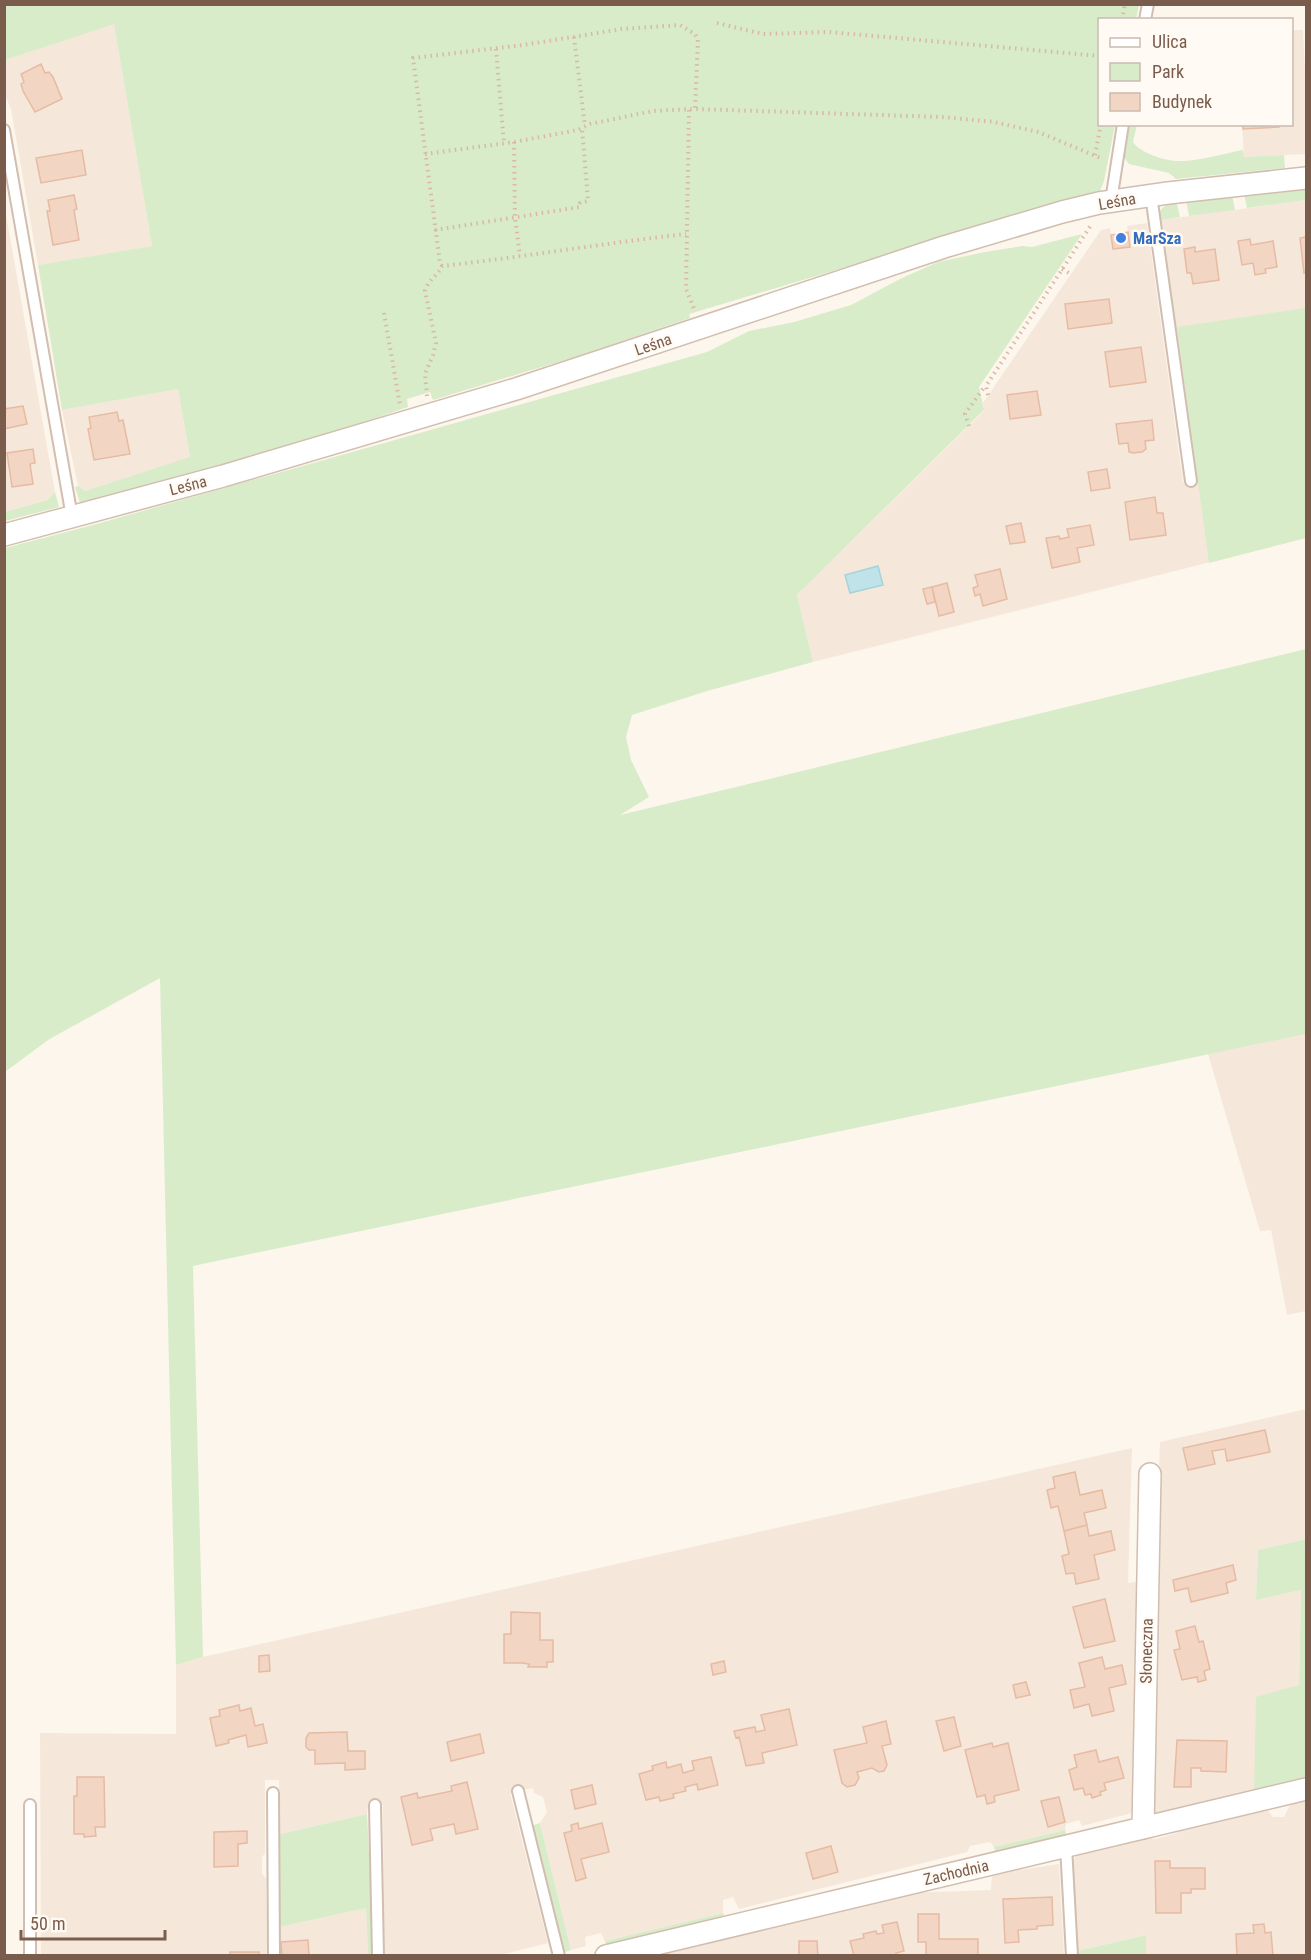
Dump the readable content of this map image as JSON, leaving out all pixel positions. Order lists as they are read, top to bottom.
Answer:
{
  "streets": {
    "street": ["Leśna", "Słoneczna", "Zachodnia"]
  },
  "crossings": [
    ["Słoneczna", "Zachodnia"]
  ],
  "places": ["MarSza"],
  "legend": ["Ulica", "Park", "Budynek"],
  "scale_bar": "50 m"
}
